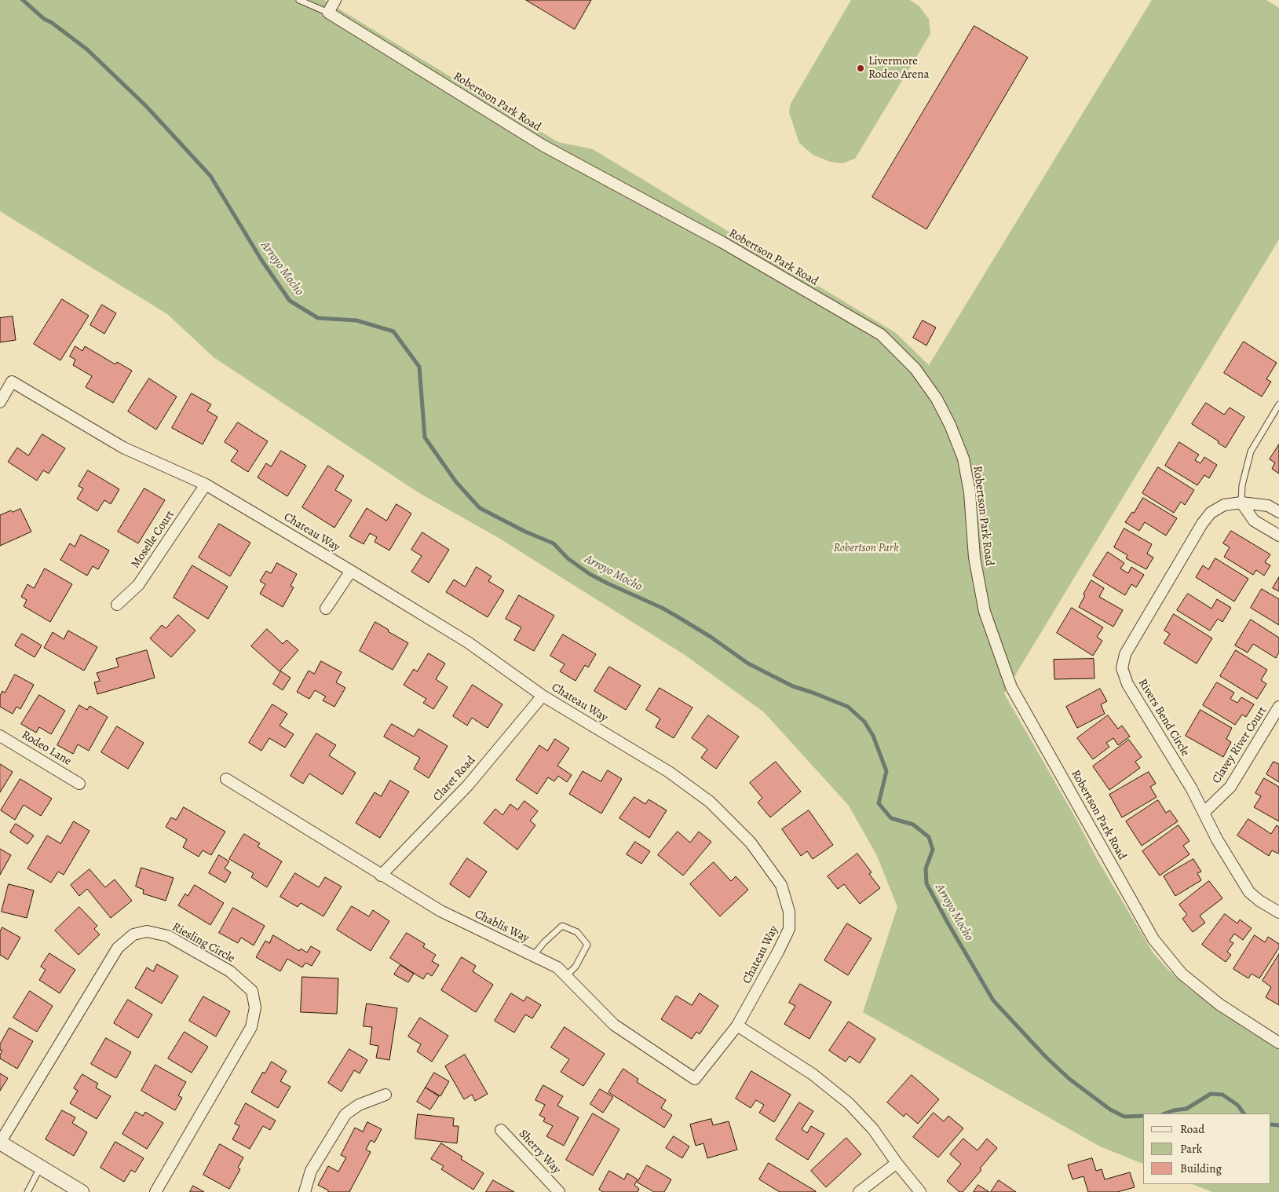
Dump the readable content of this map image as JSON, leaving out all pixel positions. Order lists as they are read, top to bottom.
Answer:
{
  "streets": {
    "street": [
      "Robertson Park Road",
      "Chateau Way",
      "Moselle Court",
      "Rivers Bend Circle",
      "Clavey River Court",
      "Rodeo Lane",
      "Claret Road",
      "Chablis Way",
      "Riesling Circle",
      "Sherry Way"
    ]
  },
  "crossings": [
    ["Chateau Way", "Moselle Court"],
    ["Chateau Way", "Claret Road"],
    ["Chateau Way", "Chablis Way"],
    ["Rivers Bend Circle", "Clavey River Court"],
    ["Claret Road", "Chablis Way"]
  ],
  "water": ["Arroyo Mocho"],
  "parks": ["Robertson Park"],
  "places": ["Livermore Rodeo Arena"],
  "legend": ["Road", "Park", "Building"]
}
